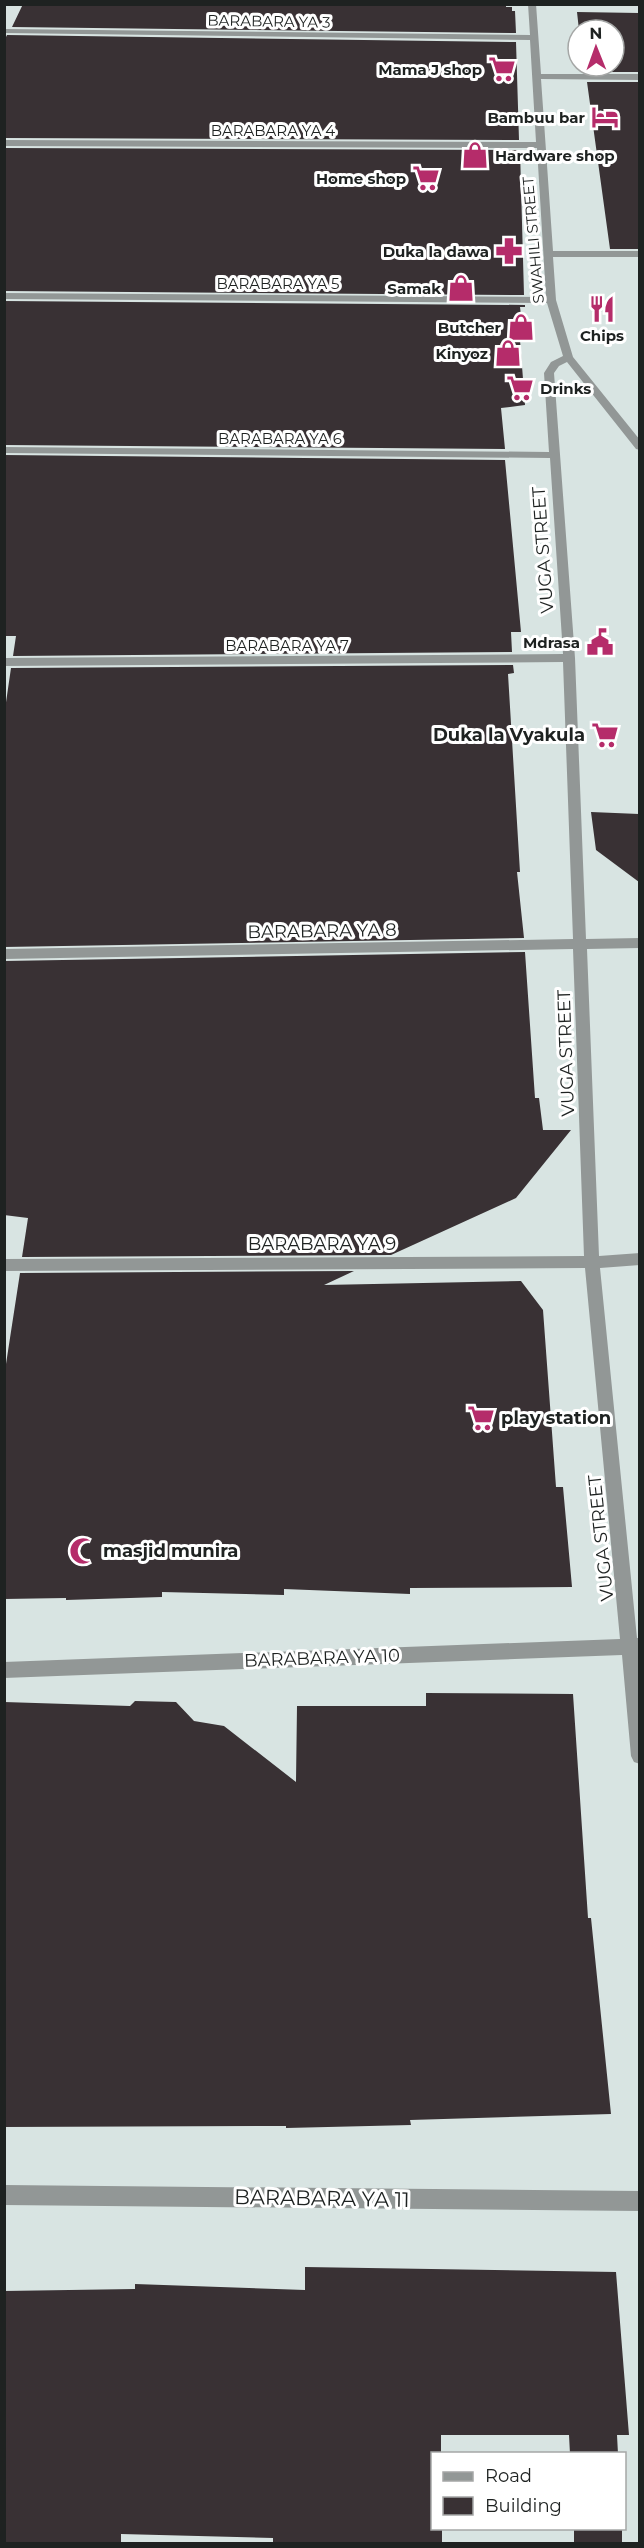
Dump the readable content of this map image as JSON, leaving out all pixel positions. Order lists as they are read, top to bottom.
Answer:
{
  "streets": {
    "street": [
      "BARABARA YA 3",
      "BARABARA YA 4",
      "SWAHILI STREET",
      "BARABARA YA 5",
      "BARABARA YA 6",
      "VUGA STREET",
      "BARABARA YA 7",
      "BARABARA YA 8",
      "BARABARA YA 9",
      "BARABARA YA 10",
      "BARABARA YA 11"
    ]
  },
  "crossings": [
    ["BARABARA YA 3", "SWAHILI STREET"],
    ["BARABARA YA 4", "SWAHILI STREET"],
    ["SWAHILI STREET", "BARABARA YA 5"],
    ["SWAHILI STREET", "VUGA STREET"],
    ["BARABARA YA 6", "VUGA STREET"],
    ["VUGA STREET", "BARABARA YA 7"],
    ["VUGA STREET", "BARABARA YA 8"],
    ["VUGA STREET", "BARABARA YA 9"],
    ["VUGA STREET", "BARABARA YA 10"]
  ],
  "places": {
    "supermarket": [
      "Mama J shop",
      "Home shop",
      "Drinks",
      "Duka la Vyakula",
      "play station"
    ],
    "hotel": ["Bambuu bar"],
    "shop": [
      "Hardware shop",
      "Samak",
      "Butcher",
      "Kinyoz"
    ],
    "pharmacy": ["Duka la dawa"],
    "restaurant": ["Chips"],
    "public building": ["Mdrasa"],
    "mosque": ["masjid munira"]
  },
  "legend": ["Road", "Building"],
  "north": "top"
}
